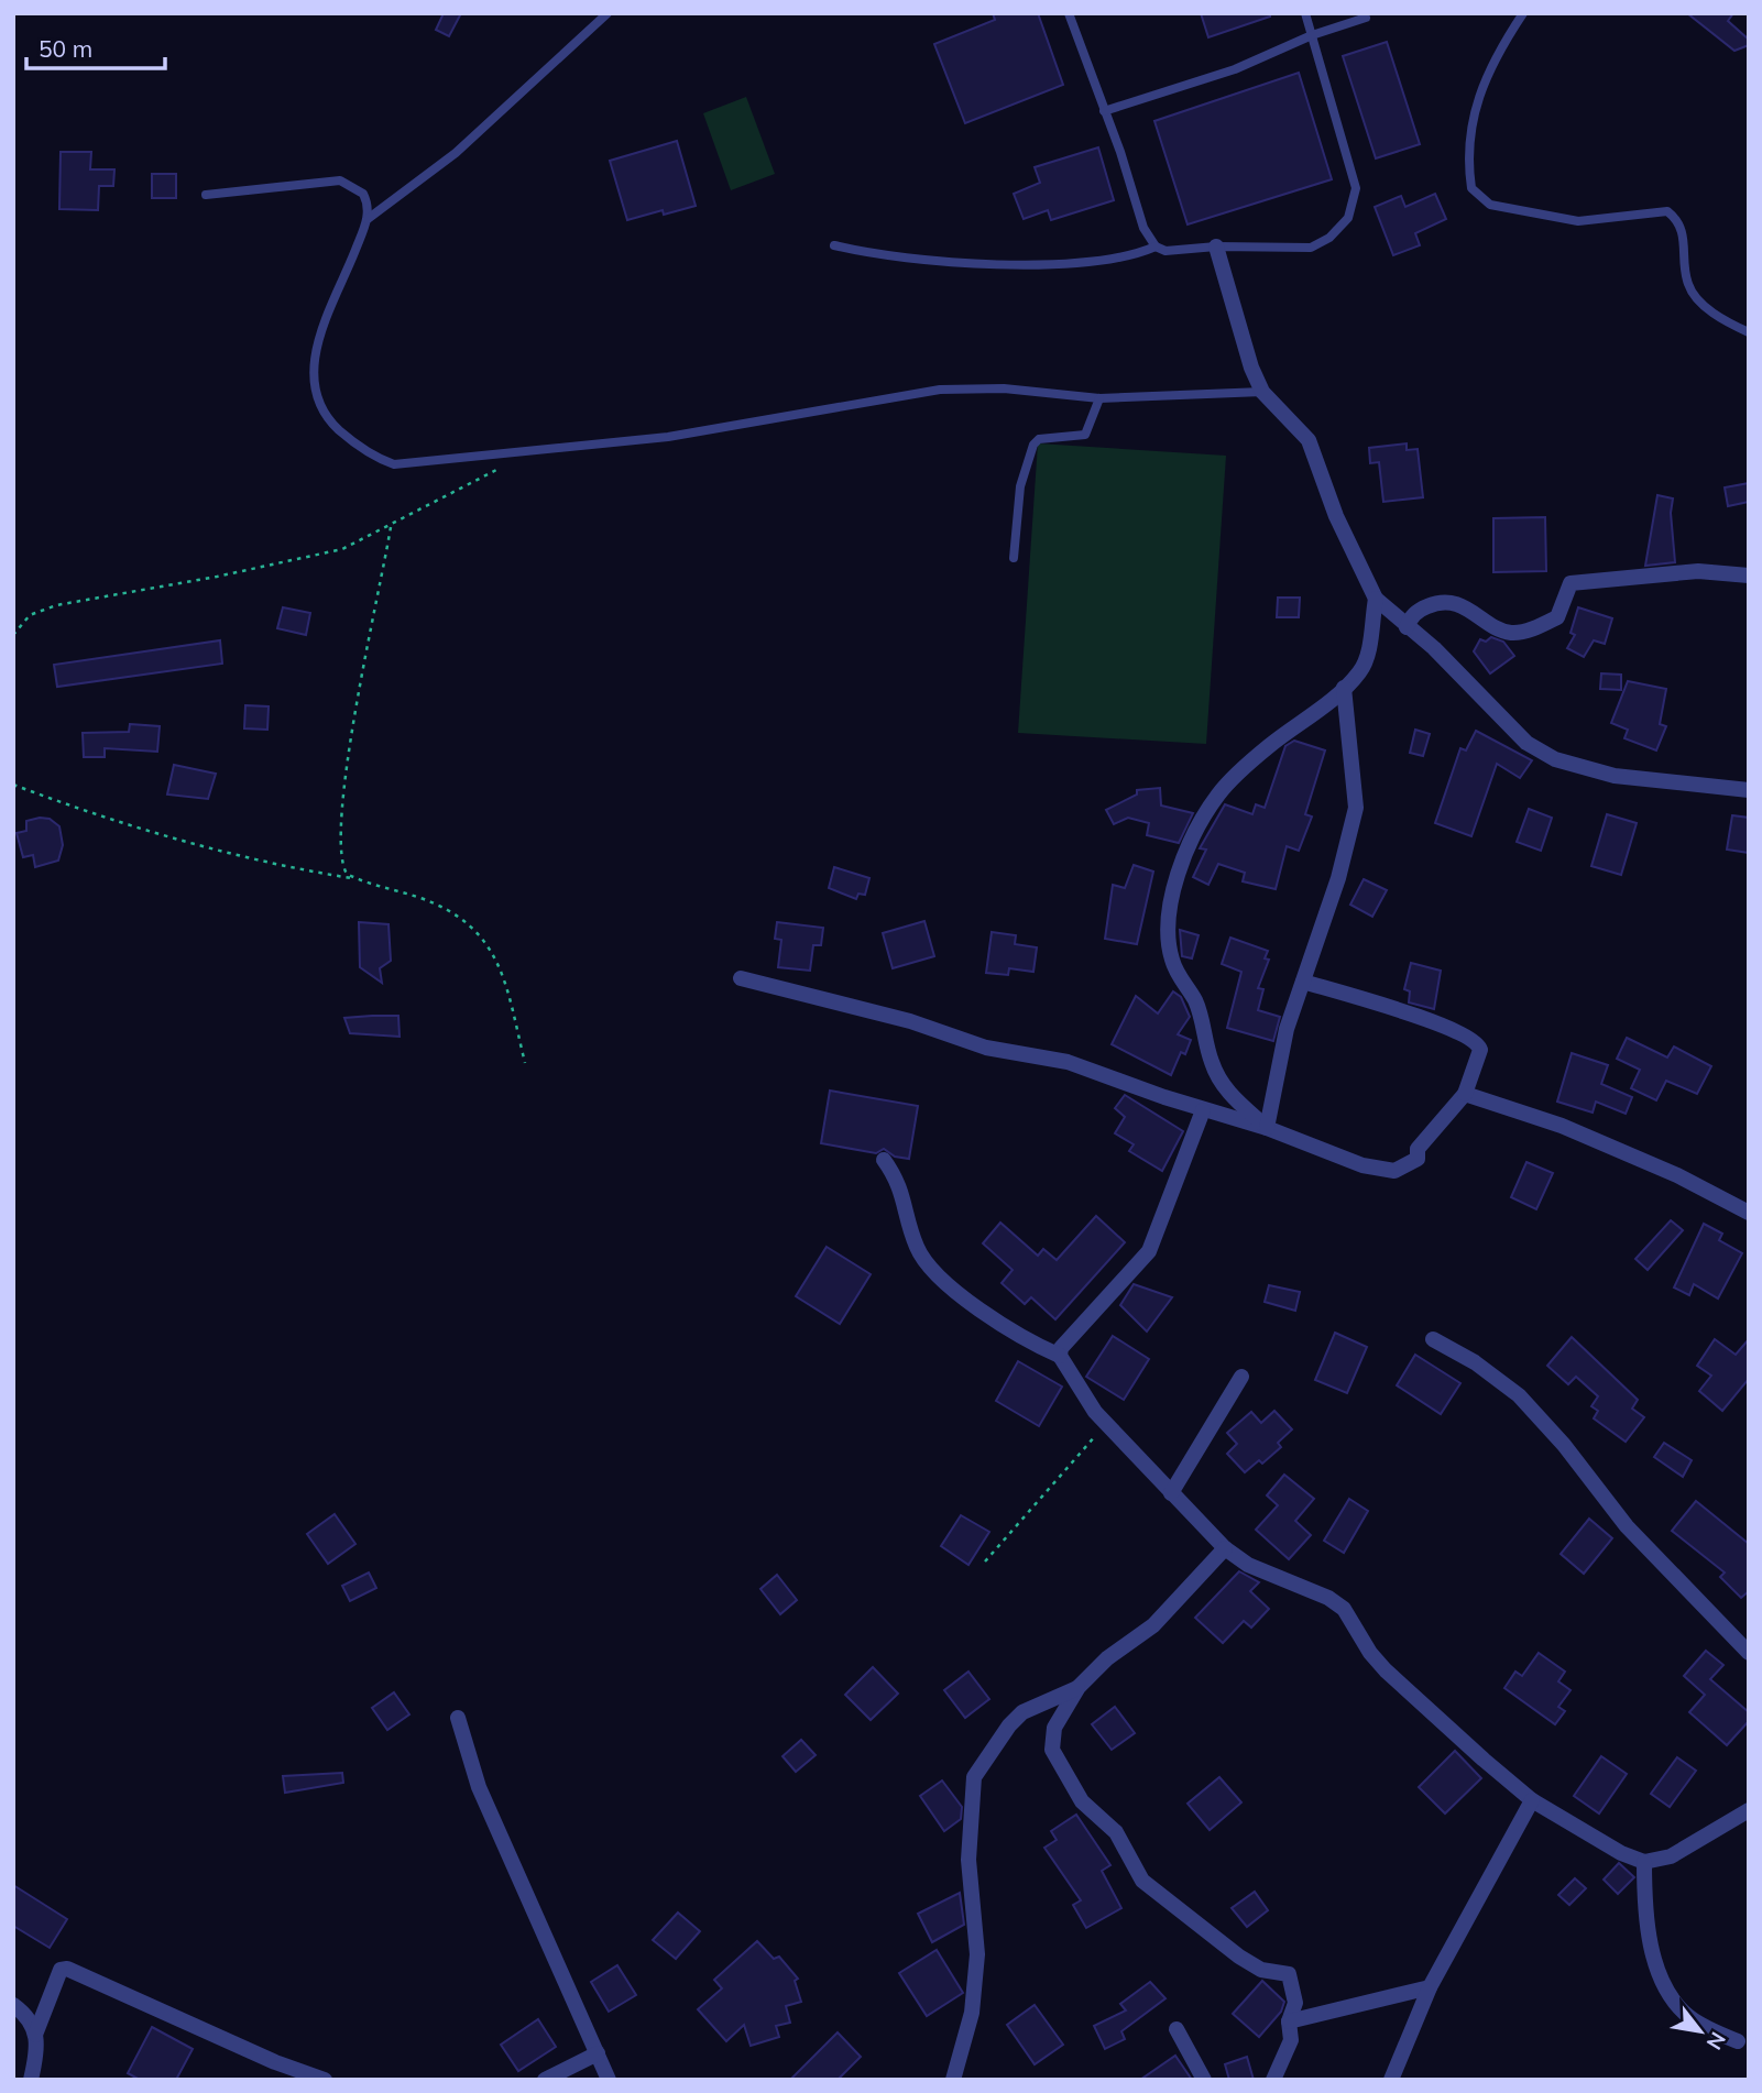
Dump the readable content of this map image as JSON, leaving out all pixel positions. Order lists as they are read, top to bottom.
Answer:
{
  "scale_bar": "50 m",
  "north": "bottom right"
}
